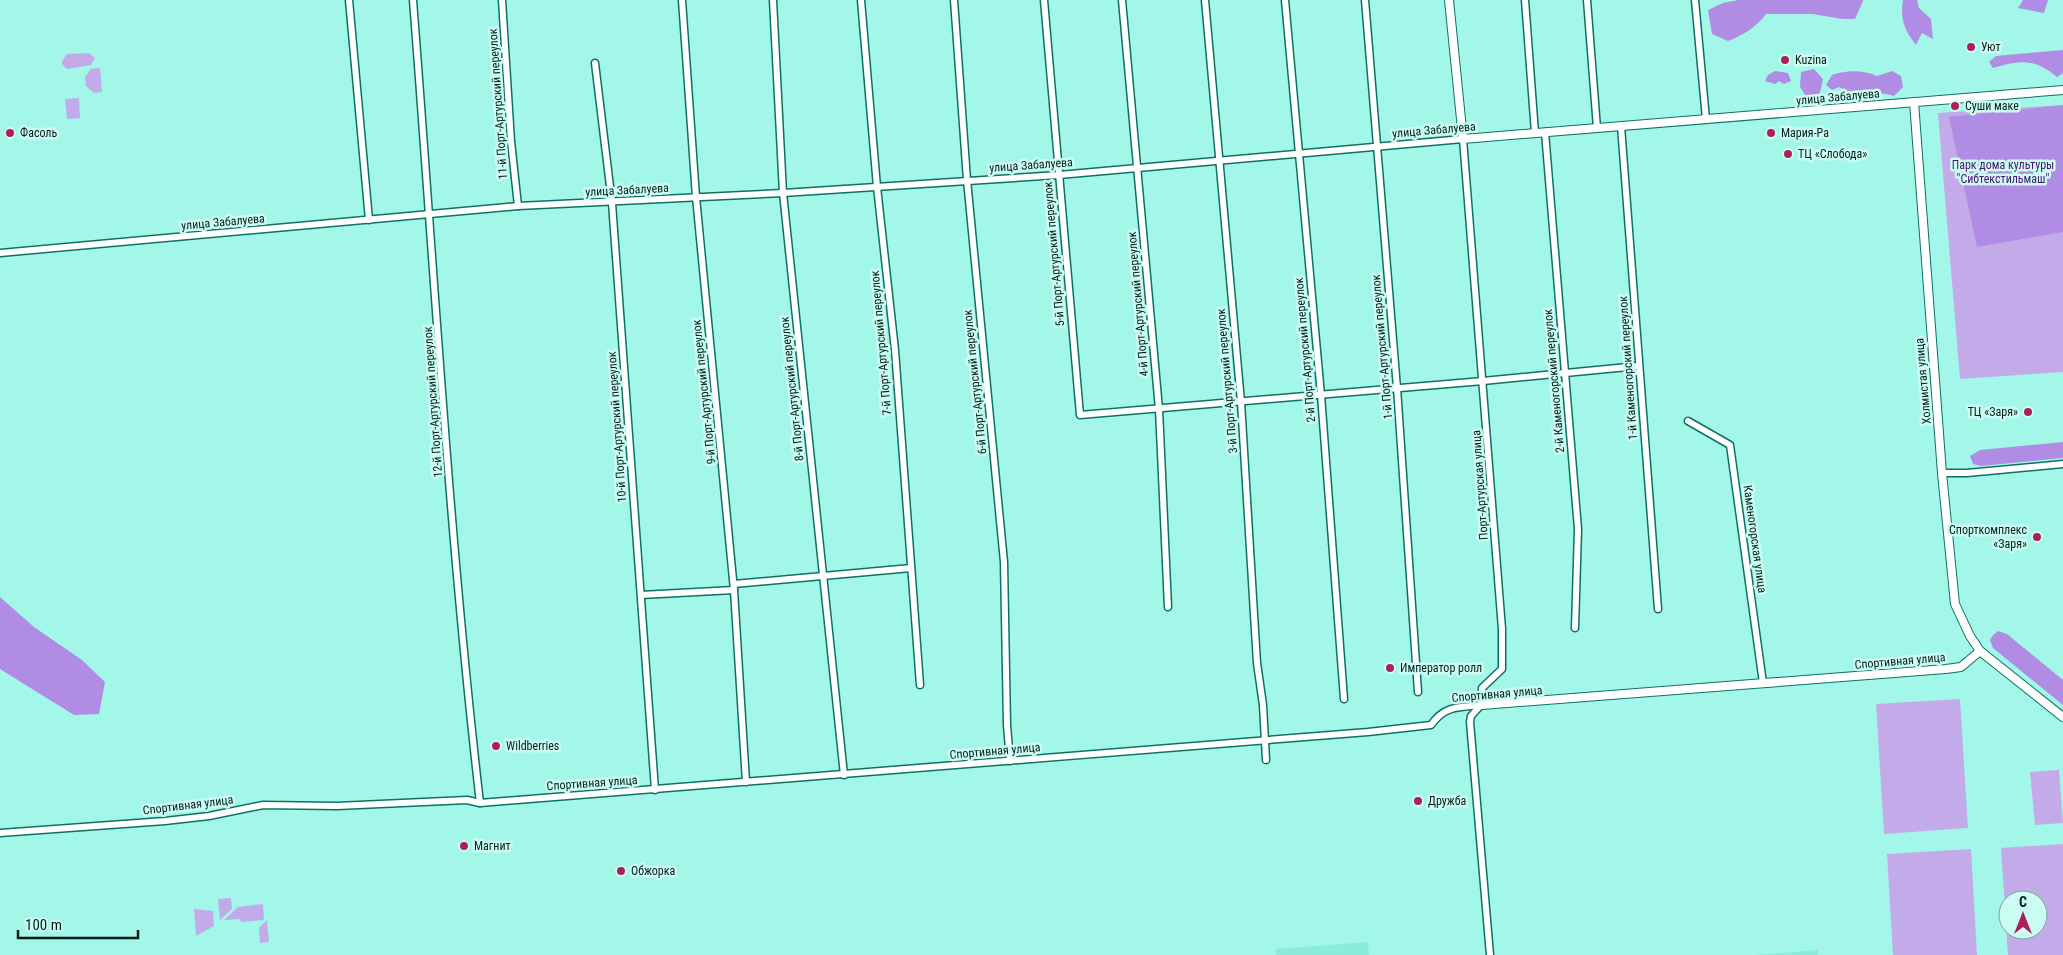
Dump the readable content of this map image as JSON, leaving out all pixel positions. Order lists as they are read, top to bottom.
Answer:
{
  "streets": {
    "street": [
      "улица Забалуева",
      "11-й Порт-Артурский переулок",
      "5-й Порт-Артурский переулок",
      "4-й Порт-Артурский переулок",
      "7-й Порт-Артурский переулок",
      "1-й Порт-Артурский переулок",
      "2-й Порт-Артурский переулок",
      "1-й Каменогорский переулок",
      "3-й Порт-Артурский переулок",
      "2-й Каменогорский переулок",
      "Холмистая улица",
      "6-й Порт-Артурский переулок",
      "8-й Порт-Артурский переулок",
      "9-й Порт-Артурский переулок",
      "12-й Порт-Артурский переулок",
      "10-й Порт-Артурский переулок",
      "Порт-Артурская улица",
      "Каменогорская улица",
      "Спортивная улица"
    ]
  },
  "crossings": [
    ["улица Забалуева", "11-й Порт-Артурский переулок"],
    ["улица Забалуева", "5-й Порт-Артурский переулок"],
    ["улица Забалуева", "4-й Порт-Артурский переулок"],
    ["улица Забалуева", "7-й Порт-Артурский переулок"],
    ["улица Забалуева", "1-й Порт-Артурский переулок"],
    ["улица Забалуева", "2-й Порт-Артурский переулок"],
    ["улица Забалуева", "1-й Каменогорский переулок"],
    ["улица Забалуева", "3-й Порт-Артурский переулок"],
    ["улица Забалуева", "2-й Каменогорский переулок"],
    ["улица Забалуева", "Холмистая улица"],
    ["улица Забалуева", "6-й Порт-Артурский переулок"],
    ["улица Забалуева", "8-й Порт-Артурский переулок"],
    ["улица Забалуева", "9-й Порт-Артурский переулок"],
    ["улица Забалуева", "12-й Порт-Артурский переулок"],
    ["улица Забалуева", "10-й Порт-Артурский переулок"],
    ["улица Забалуева", "Порт-Артурская улица"],
    ["5-й Порт-Артурский переулок", "4-й Порт-Артурский переулок"],
    ["3-й Порт-Артурский переулок", "Спортивная улица"],
    ["Холмистая улица", "Спортивная улица"],
    ["6-й Порт-Артурский переулок", "Спортивная улица"],
    ["8-й Порт-Артурский переулок", "Спортивная улица"],
    ["9-й Порт-Артурский переулок", "Спортивная улица"],
    ["12-й Порт-Артурский переулок", "Спортивная улица"],
    ["10-й Порт-Артурский переулок", "Спортивная улица"],
    ["Порт-Артурская улица", "Спортивная улица"],
    ["Каменогорская улица", "Спортивная улица"]
  ],
  "parks": ["Парк дома культуры \"Сибтекстильмаш\""],
  "places": [
    "Уют",
    "Kuzina",
    "Суши маке",
    "Фасоль",
    "Мария-Ра",
    "ТЦ «Слобода»",
    "ТЦ «Заря»",
    "Спорткомплекс «Заря»",
    "Император ролл",
    "Wildberries",
    "Дружба",
    "Магнит",
    "Обжорка"
  ],
  "scale_bar": "100 m",
  "north": "top"
}
